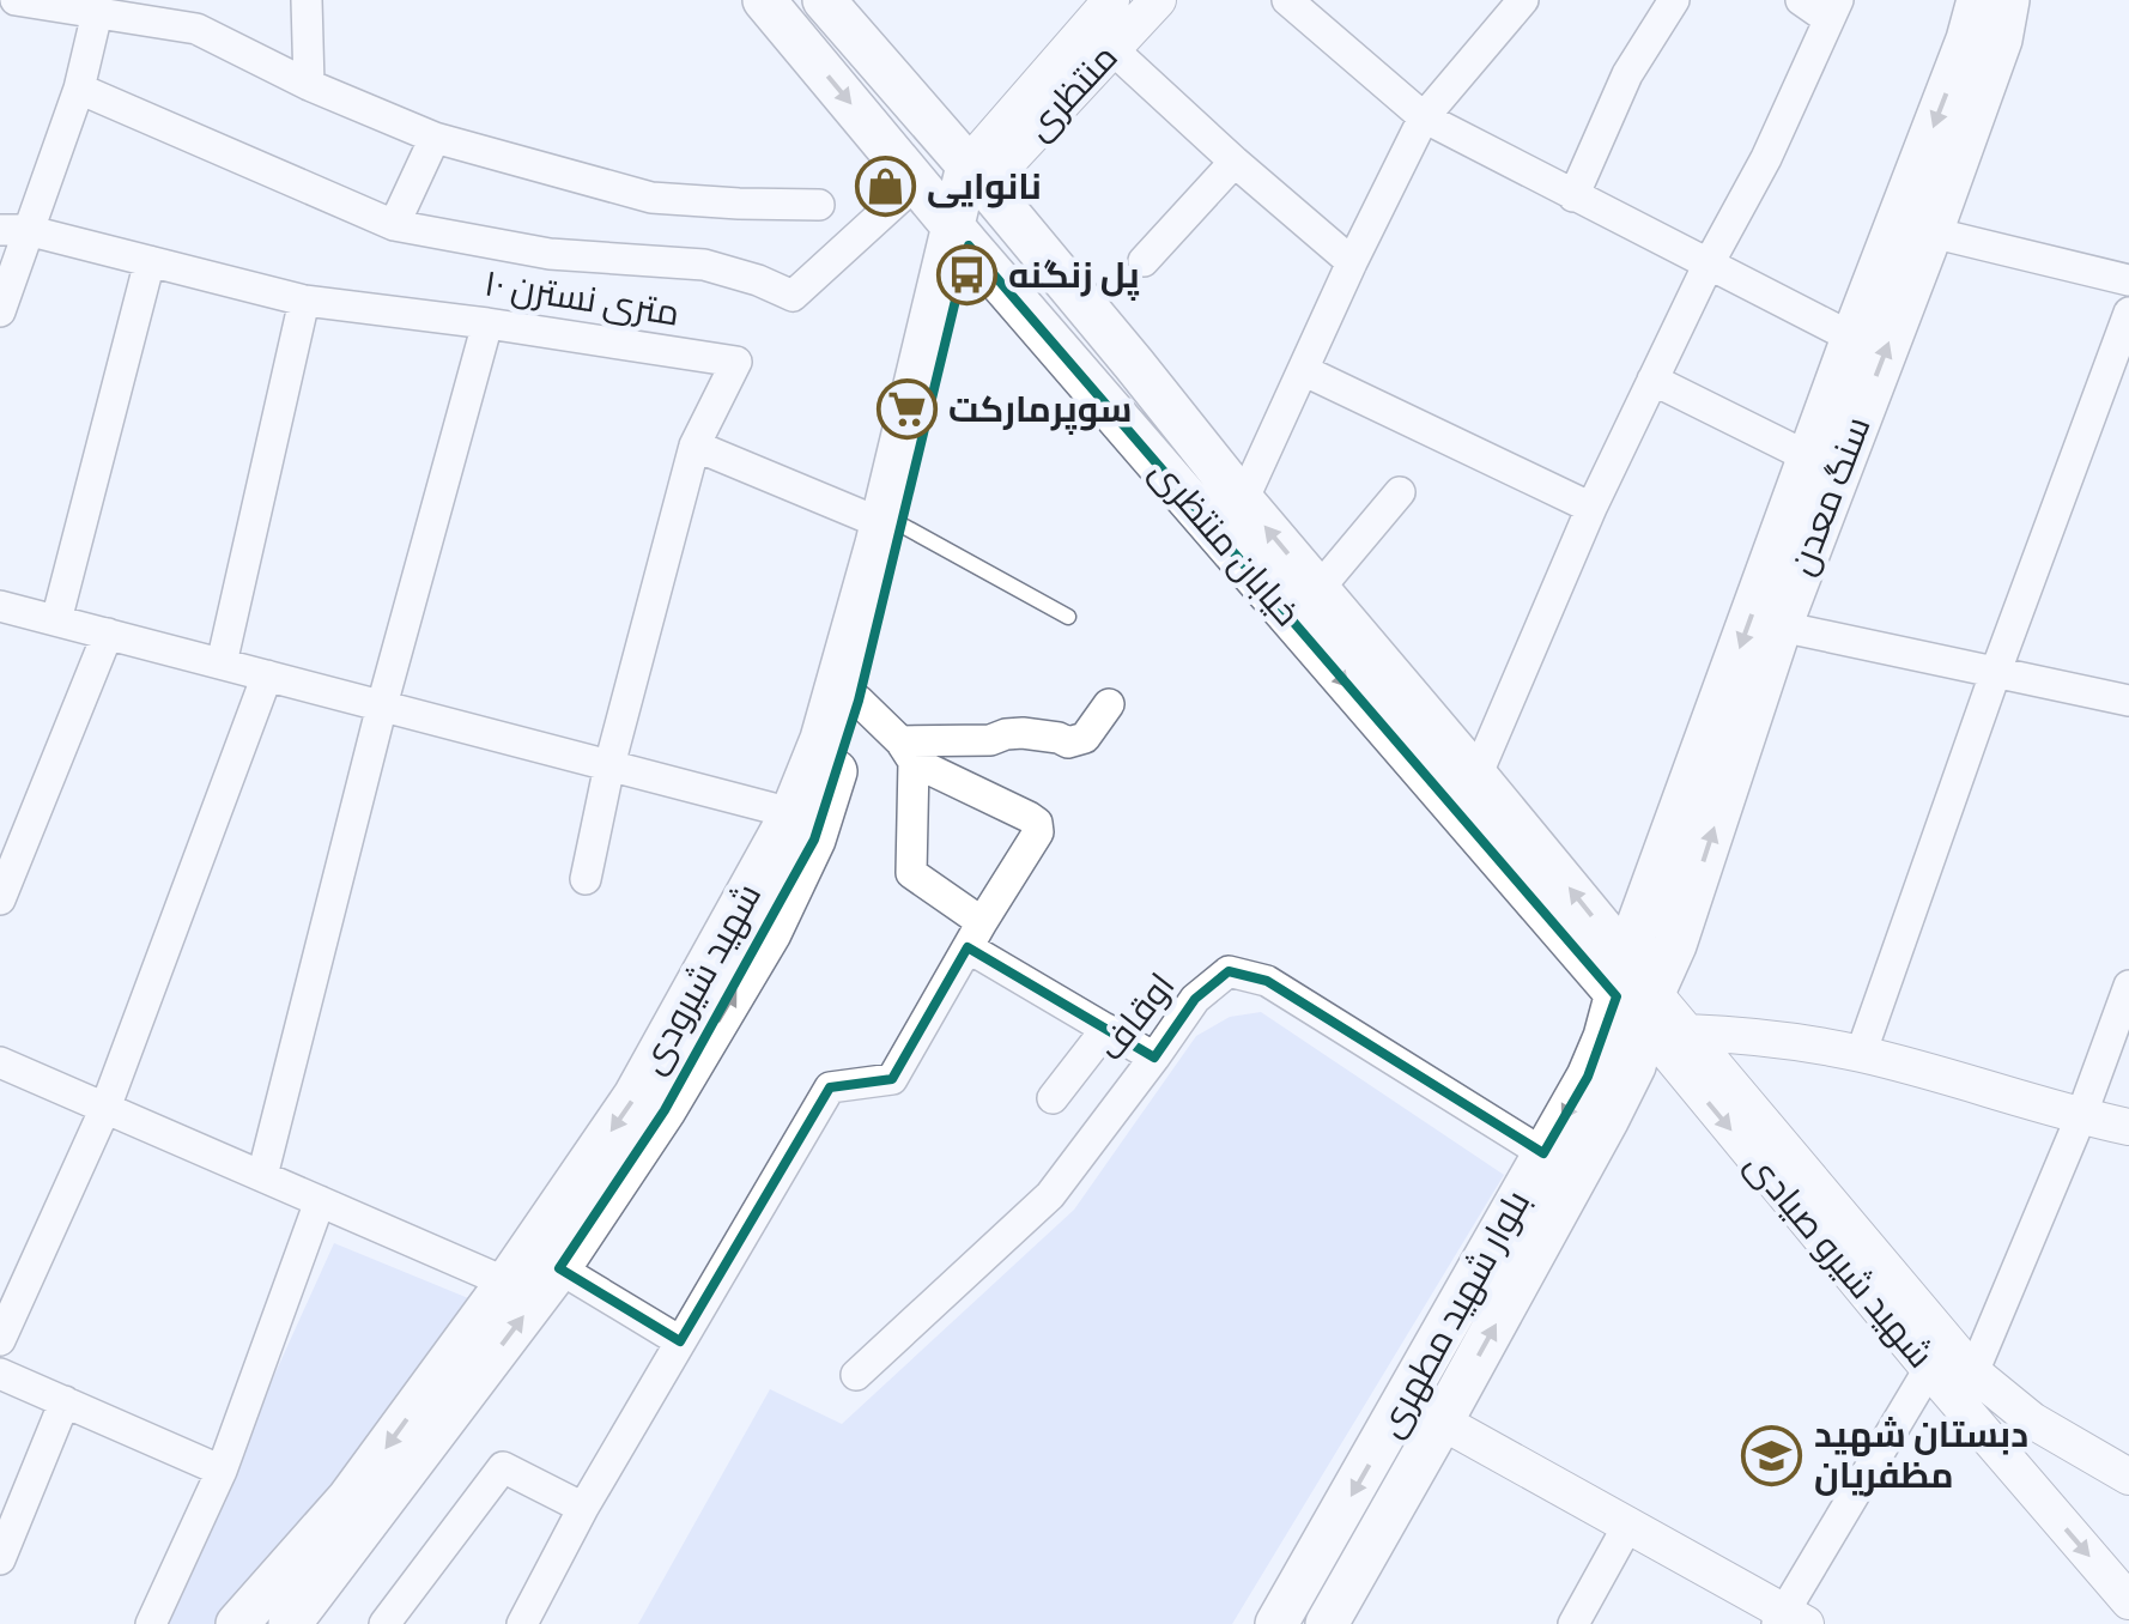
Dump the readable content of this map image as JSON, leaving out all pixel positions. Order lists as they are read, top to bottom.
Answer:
{
  "streets": {
    "main road": [
      "سنگ معدن",
      "خیابان منتظری",
      "شهید شیرودی",
      "بلوار شهید مطهری"
    ],
    "street": [
      "منتظری",
      "۱۰ متری نسترن",
      "اوقاف",
      "شهید شیرو صیادی"
    ]
  },
  "crossings": [
    ["منتظری", "خیابان منتظری"],
    ["منتظری", "شهید شیرودی"],
    ["سنگ معدن", "خیابان منتظری"],
    ["سنگ معدن", "شهید شیرو صیادی"],
    ["سنگ معدن", "بلوار شهید مطهری"],
    ["خیابان منتظری", "شهید شیرودی"],
    ["خیابان منتظری", "شهید شیرو صیادی"],
    ["خیابان منتظری", "بلوار شهید مطهری"],
    ["اوقاف", "بلوار شهید مطهری"],
    ["شهید شیرو صیادی", "بلوار شهید مطهری"]
  ],
  "places": {
    "shop": ["نانوایی"],
    "bus stop": ["پل زنگنه"],
    "supermarket": ["سوپرمارکت"],
    "school or university": ["دبستان شهید مظفریان"]
  }
}
